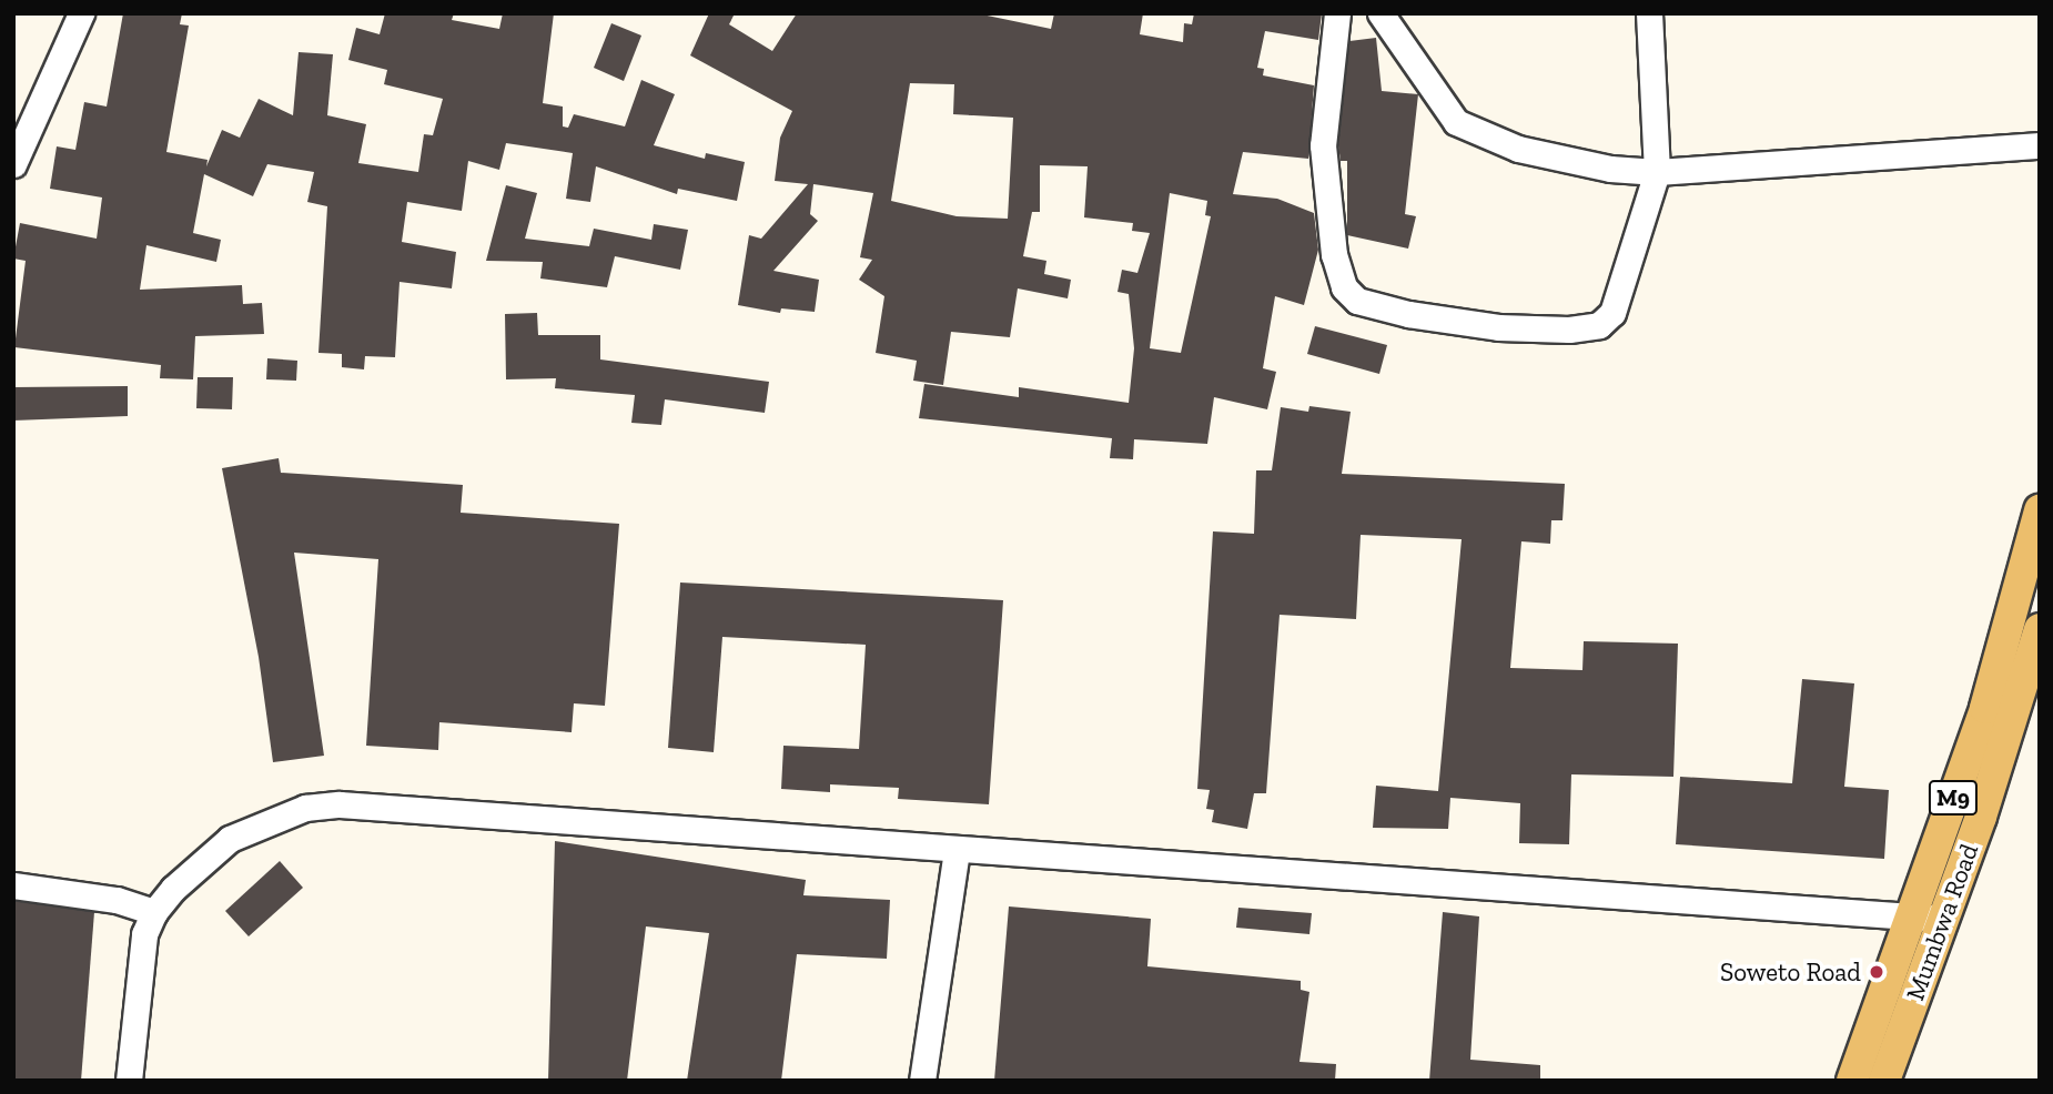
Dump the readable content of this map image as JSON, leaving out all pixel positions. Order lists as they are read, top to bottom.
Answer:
{
  "streets": {
    "main road": ["M9", "Mumbwa Road"]
  },
  "places": ["Soweto Road"]
}
